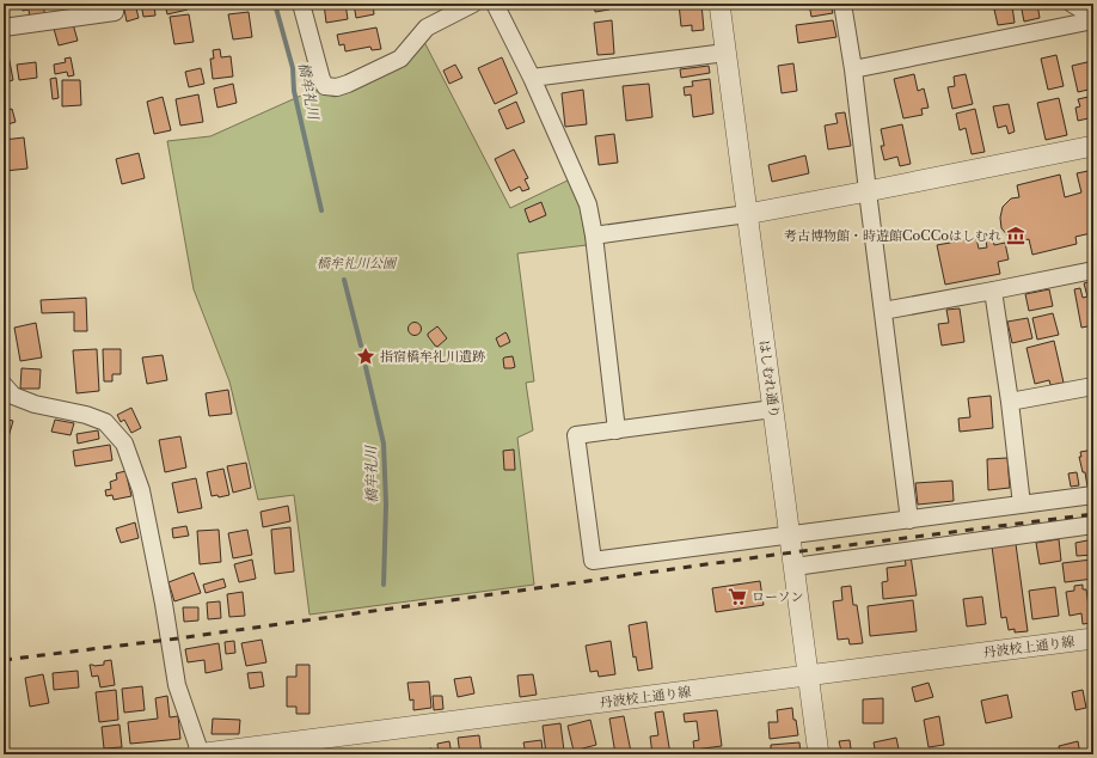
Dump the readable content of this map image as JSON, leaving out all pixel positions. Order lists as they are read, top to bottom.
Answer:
{
  "streets": {
    "street": ["はしむれ通り", "丹波校上通り線"]
  },
  "crossings": [
    ["はしむれ通り", "丹波校上通り線"]
  ],
  "water": ["橋牟礼川"],
  "parks": ["橋牟礼川公園"],
  "places": {
    "museum": ["考古博物館・時遊館CoCCoはしむれ"],
    "place": ["指宿橋牟礼川遺跡"],
    "supermarket": ["ローソン"]
  }
}
